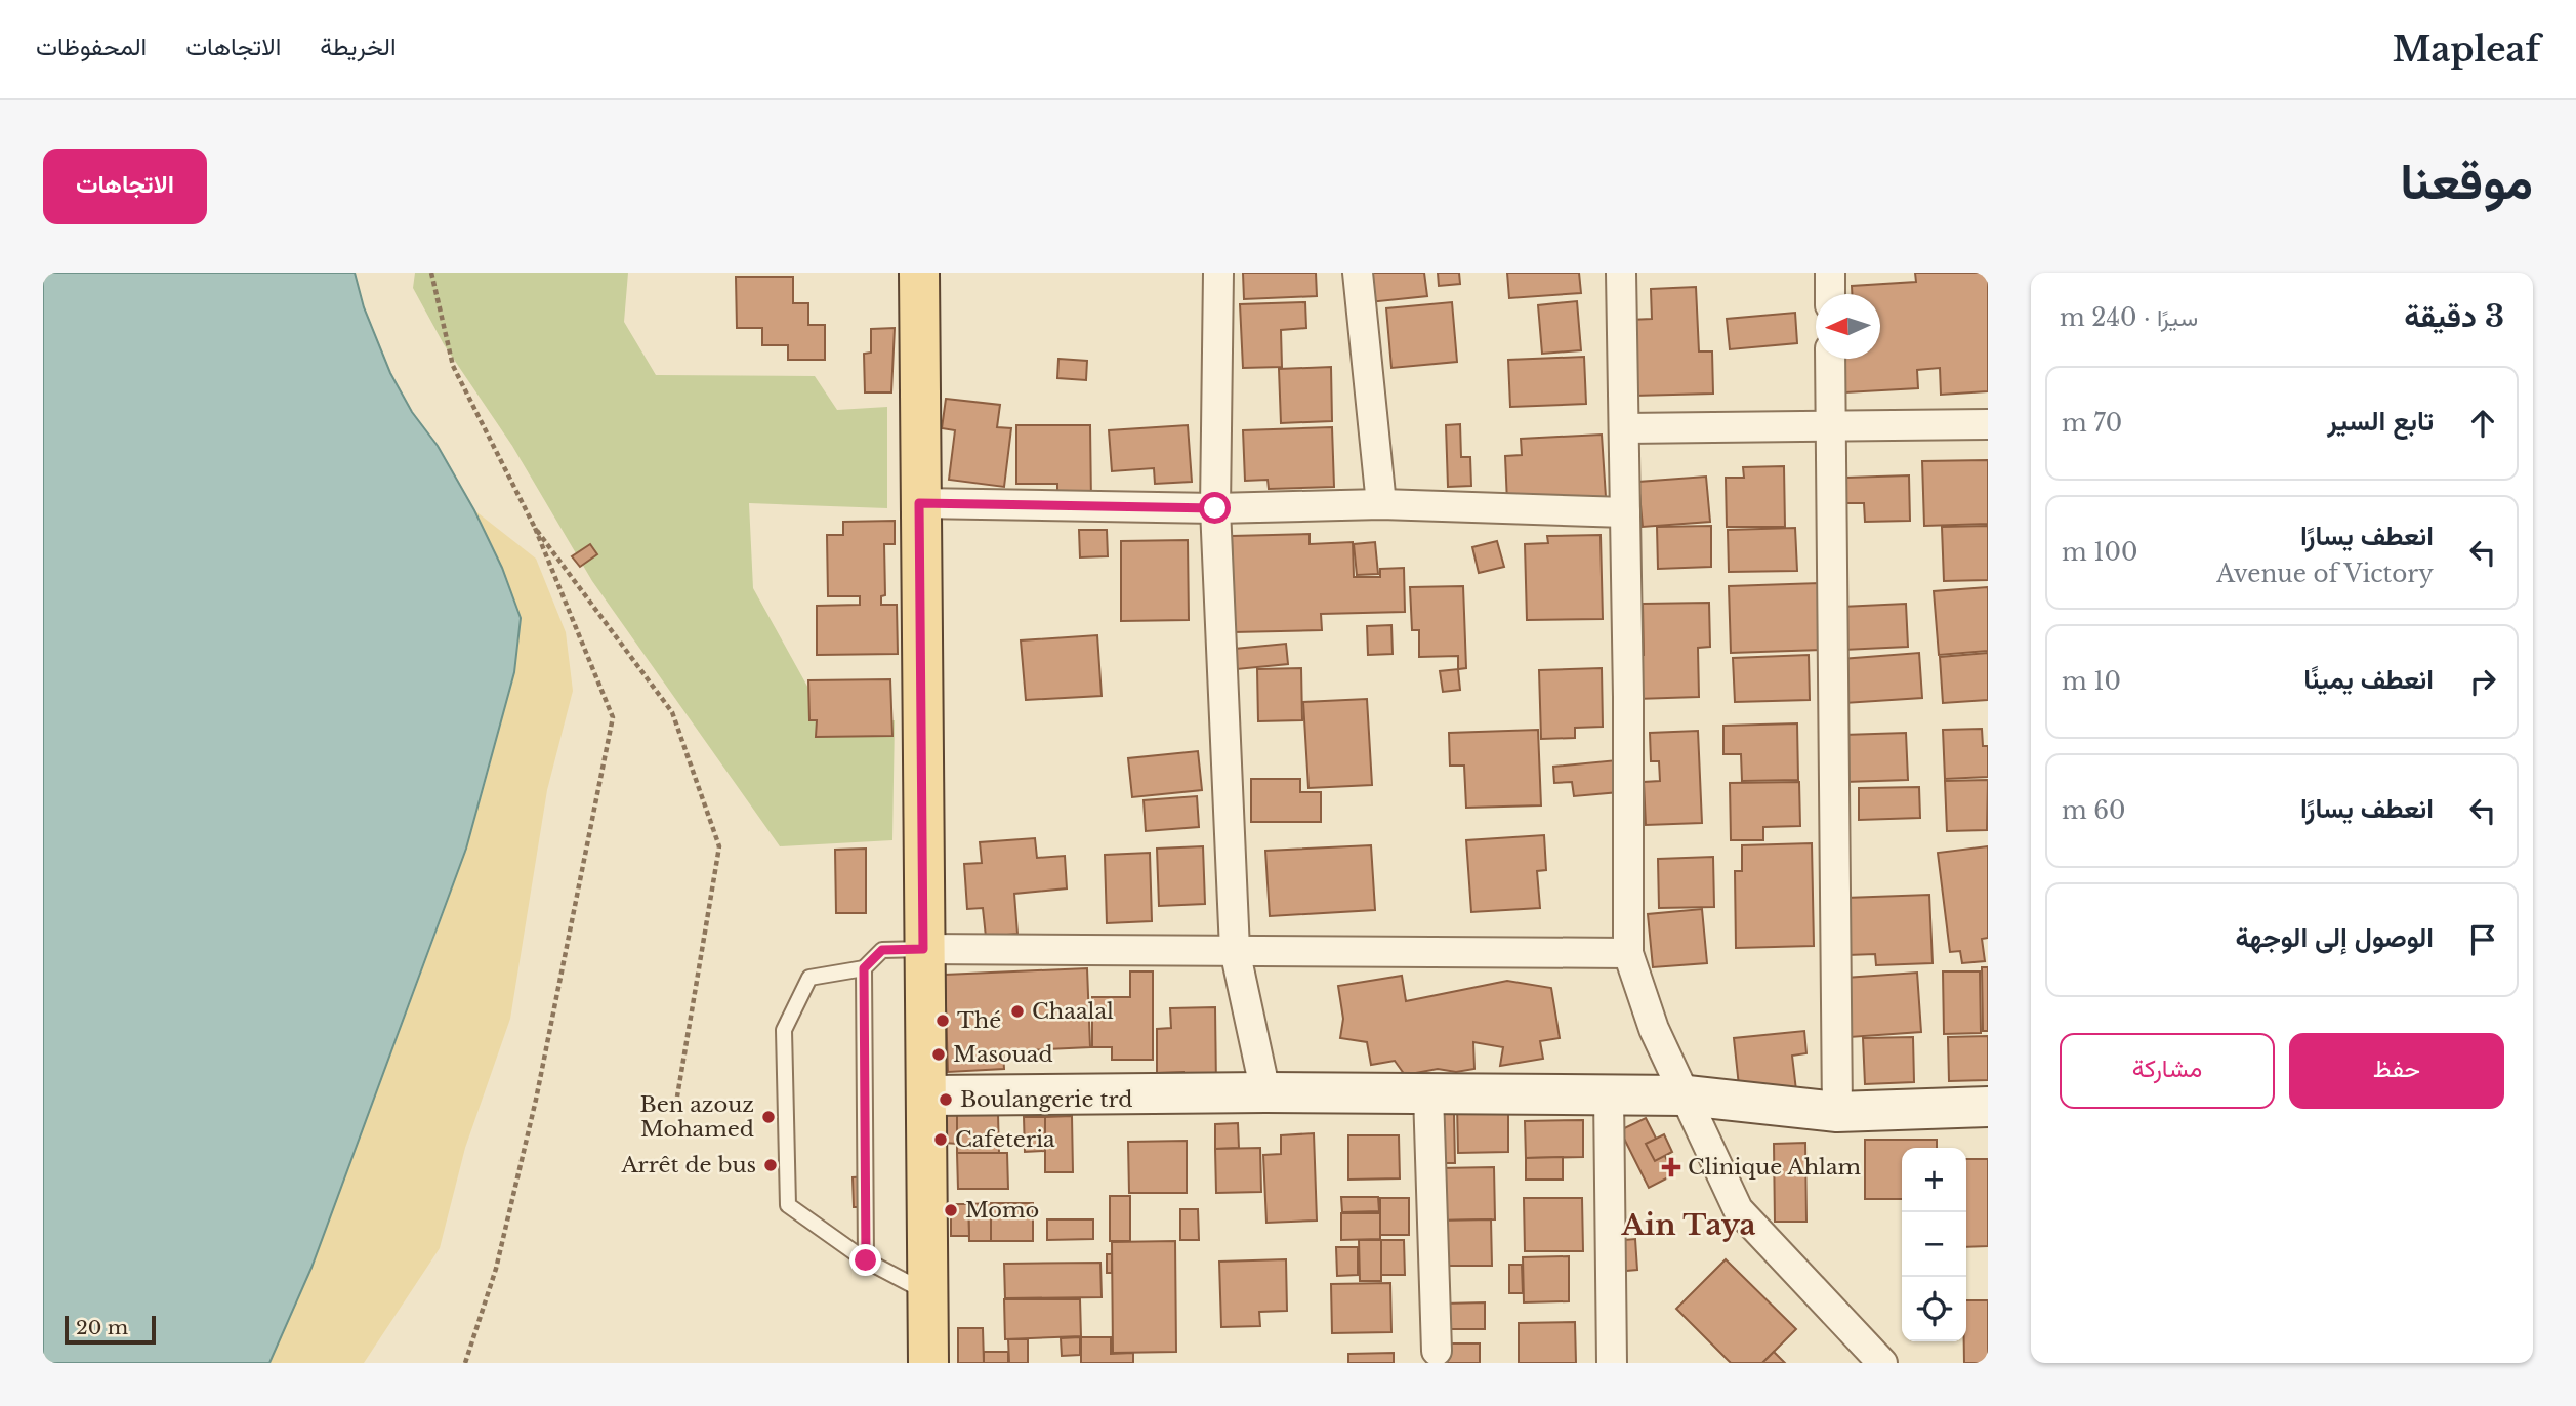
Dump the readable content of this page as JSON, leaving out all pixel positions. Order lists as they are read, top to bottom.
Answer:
{
  "districts": ["Ain Taya"],
  "places": {
    "other": [
      "Chaalal",
      "Thé",
      "Masouad",
      "Boulangerie trd",
      "Ben azouz Mohamed",
      "Cafeteria",
      "Arrêt de bus",
      "Momo"
    ],
    "health": ["Clinique Ahlam"]
  },
  "scale_bar": "20 m",
  "north": "left",
  "page": {
    "header": "Mapleaf",
    "nav": ["الخريطة", "الاتجاهات", "المحفوظات"],
    "title": "موقعنا",
    "buttons": [
      "الاتجاهات",
      ["حفظ", "مشاركة"]
    ],
    "heading": ["3 دقيقة", "سيرًا · 240 m"],
    "list": [
      ["تابع السير", "70 m"],
      ["انعطف يسارًا", "Avenue of Victory", "100 m"],
      ["انعطف يمينًا", "10 m"],
      ["انعطف يسارًا", "60 m"],
      "الوصول إلى الوجهة"
    ],
    "map_buttons": ["+", "−"],
    "scale": "20 m"
  }
}
